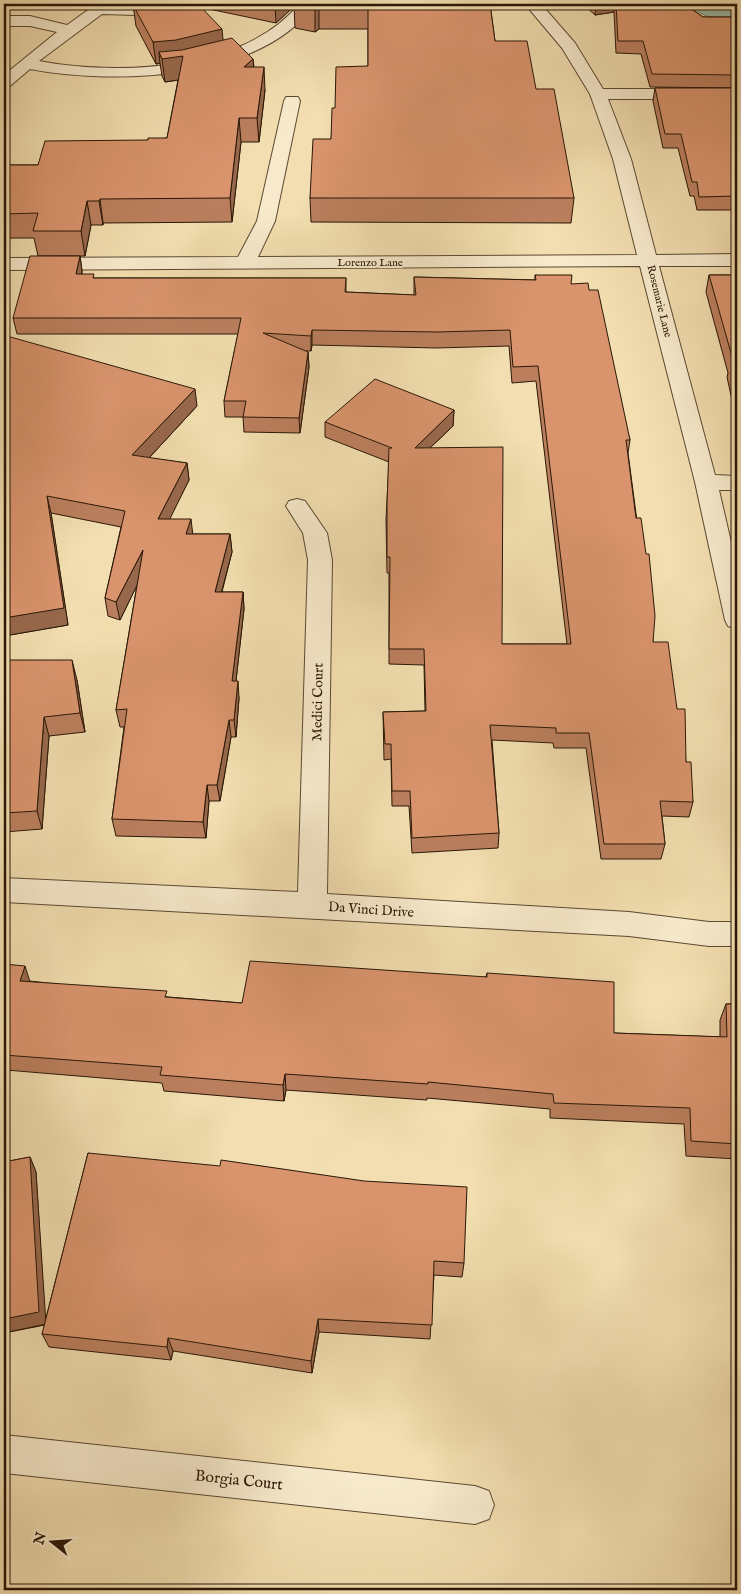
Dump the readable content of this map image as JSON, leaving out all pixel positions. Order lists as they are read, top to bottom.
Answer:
{
  "streets": {
    "street": [
      "Lorenzo Lane",
      "Rosemarie Lane",
      "Medici Court",
      "Da Vinci Drive",
      "Borgia Court"
    ]
  },
  "crossings": [
    ["Lorenzo Lane", "Rosemarie Lane"],
    ["Medici Court", "Da Vinci Drive"]
  ],
  "north": "left"
}
